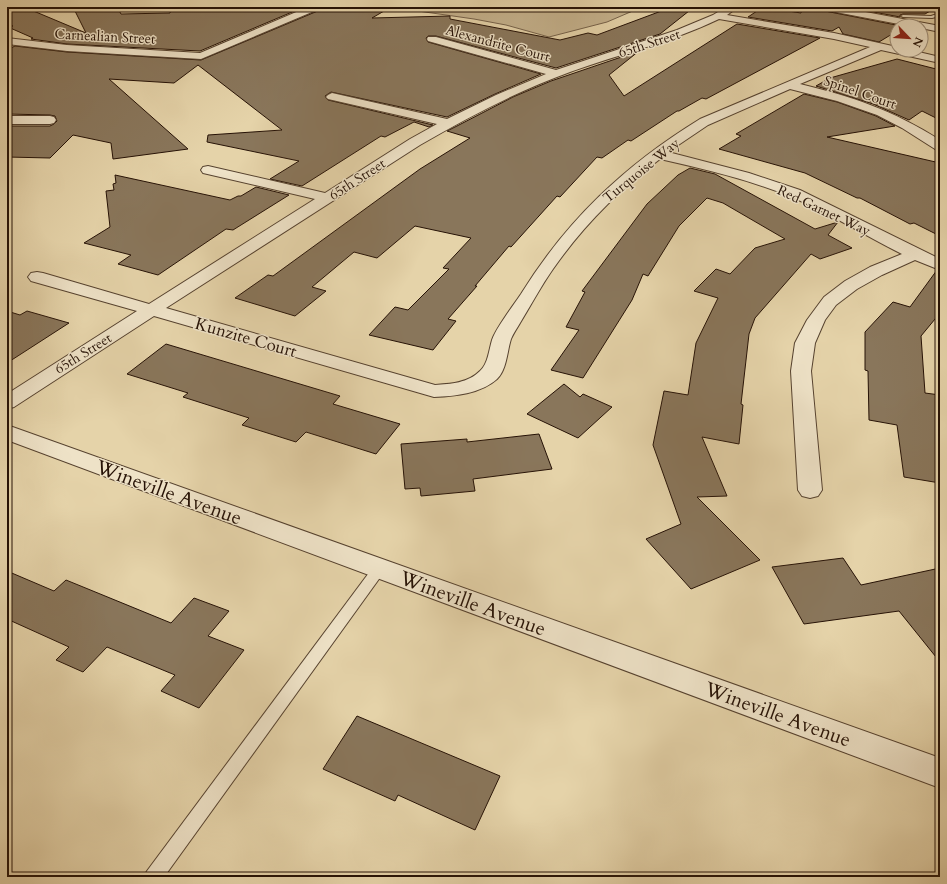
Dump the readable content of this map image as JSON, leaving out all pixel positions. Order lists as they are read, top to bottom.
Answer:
{
  "streets": {
    "street": [
      "Carnealian Street",
      "Alexandrite Court",
      "65th Street",
      "Spinel Court",
      "Turquoise Way",
      "Red Garnet Way",
      "Kunzite Court",
      "Wineville Avenue"
    ]
  },
  "crossings": [
    ["Alexandrite Court", "65th Street"],
    ["65th Street", "Kunzite Court"],
    ["Spinel Court", "Turquoise Way"],
    ["Turquoise Way", "Red Garnet Way"],
    ["Turquoise Way", "Kunzite Court"]
  ],
  "north": "bottom right"
}
